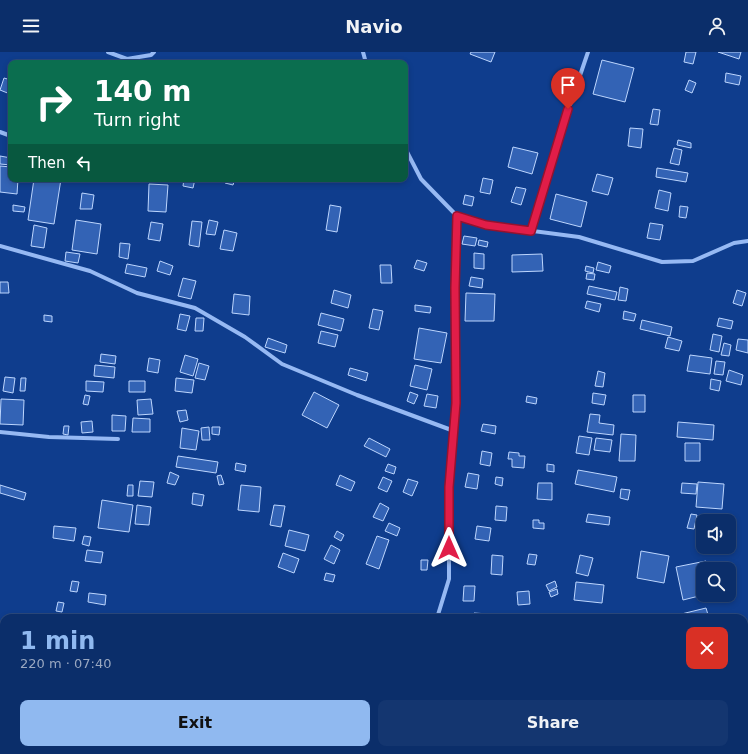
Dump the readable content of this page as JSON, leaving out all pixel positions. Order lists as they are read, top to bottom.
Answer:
{
  "page": {
    "header": "Navio",
    "turn": ["140 m", "Turn right"],
    "then": "Then",
    "heading": ["1 min", "220 m · 07:40"],
    "buttons": ["Exit", "Share"]
  }
}
